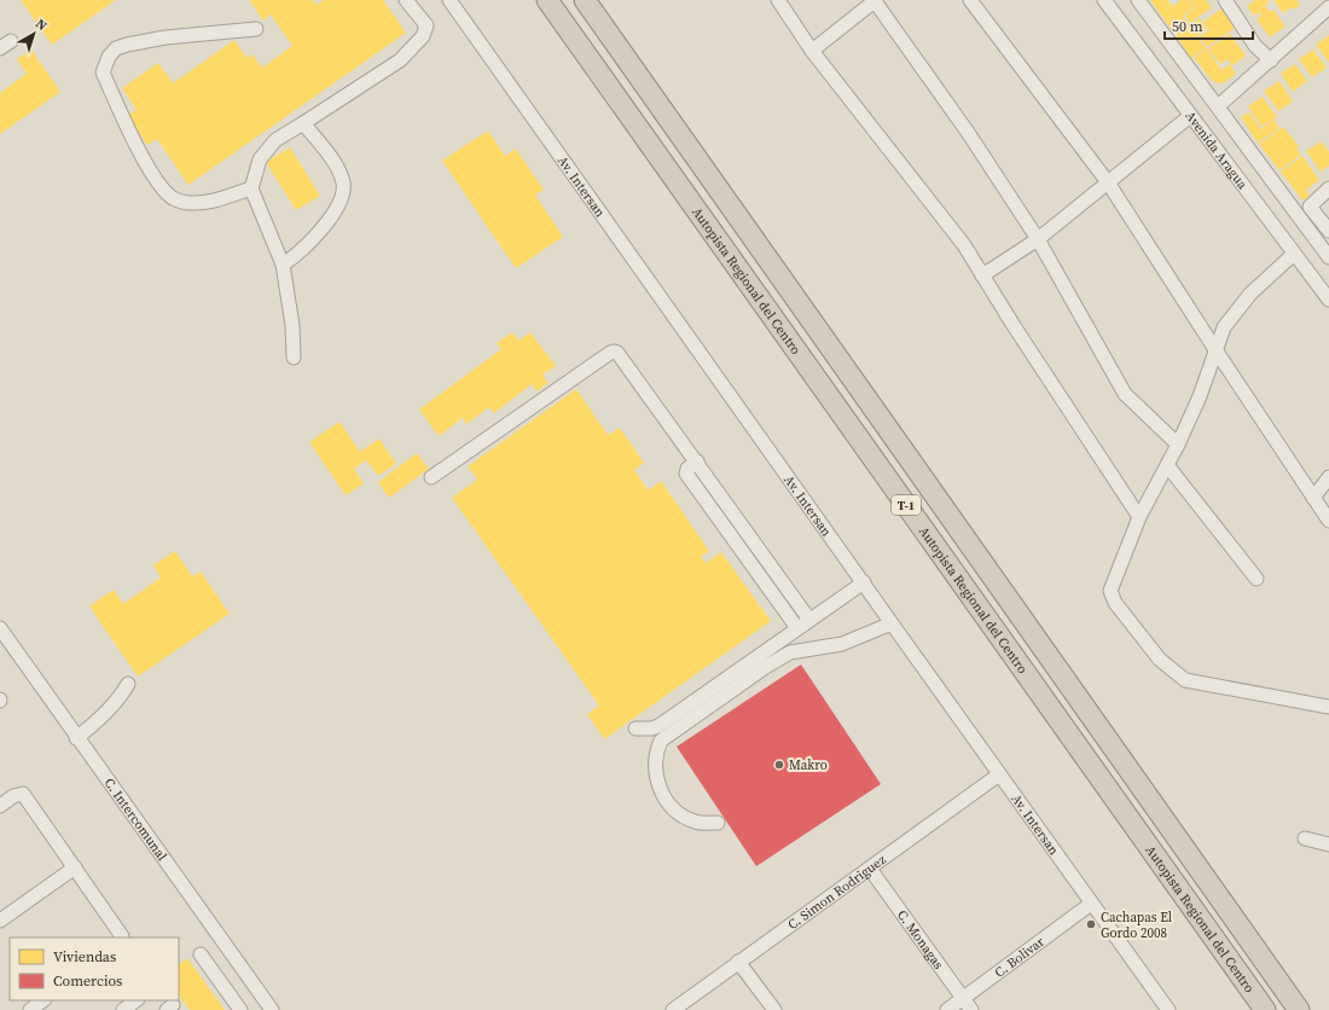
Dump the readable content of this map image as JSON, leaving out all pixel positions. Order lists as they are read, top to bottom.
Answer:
{
  "streets": {
    "highway": ["Autopista Regional del Centro", "T-1"],
    "street": [
      "Avenida Aragua",
      "Av. Intersan",
      "C. Intercomunal",
      "C. Simon Rodriguez",
      "C. Monagas",
      "C. Bolivar"
    ]
  },
  "crossings": [
    ["Av. Intersan", "C. Simon Rodriguez"],
    ["Av. Intersan", "C. Bolivar"],
    ["C. Simon Rodriguez", "C. Monagas"],
    ["C. Monagas", "C. Bolivar"]
  ],
  "places": ["Makro", "Cachapas El Gordo 2008"],
  "legend": ["Viviendas", "Comercios"],
  "scale_bar": "50 m",
  "north": "top right"
}
